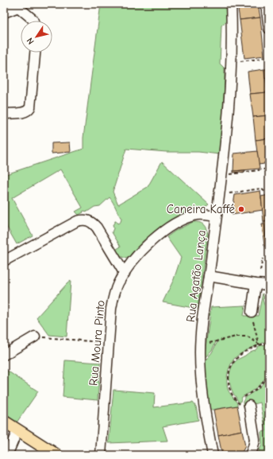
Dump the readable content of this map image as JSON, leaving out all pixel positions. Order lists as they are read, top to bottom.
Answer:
{
  "streets": {
    "street": ["Rua Agatão Lança", "Rua Moura Pinto"]
  },
  "crossings": [
    ["Rua Agatão Lança", "Rua Moura Pinto"]
  ],
  "places": ["Caneira Kaffé"],
  "north": "bottom left"
}
